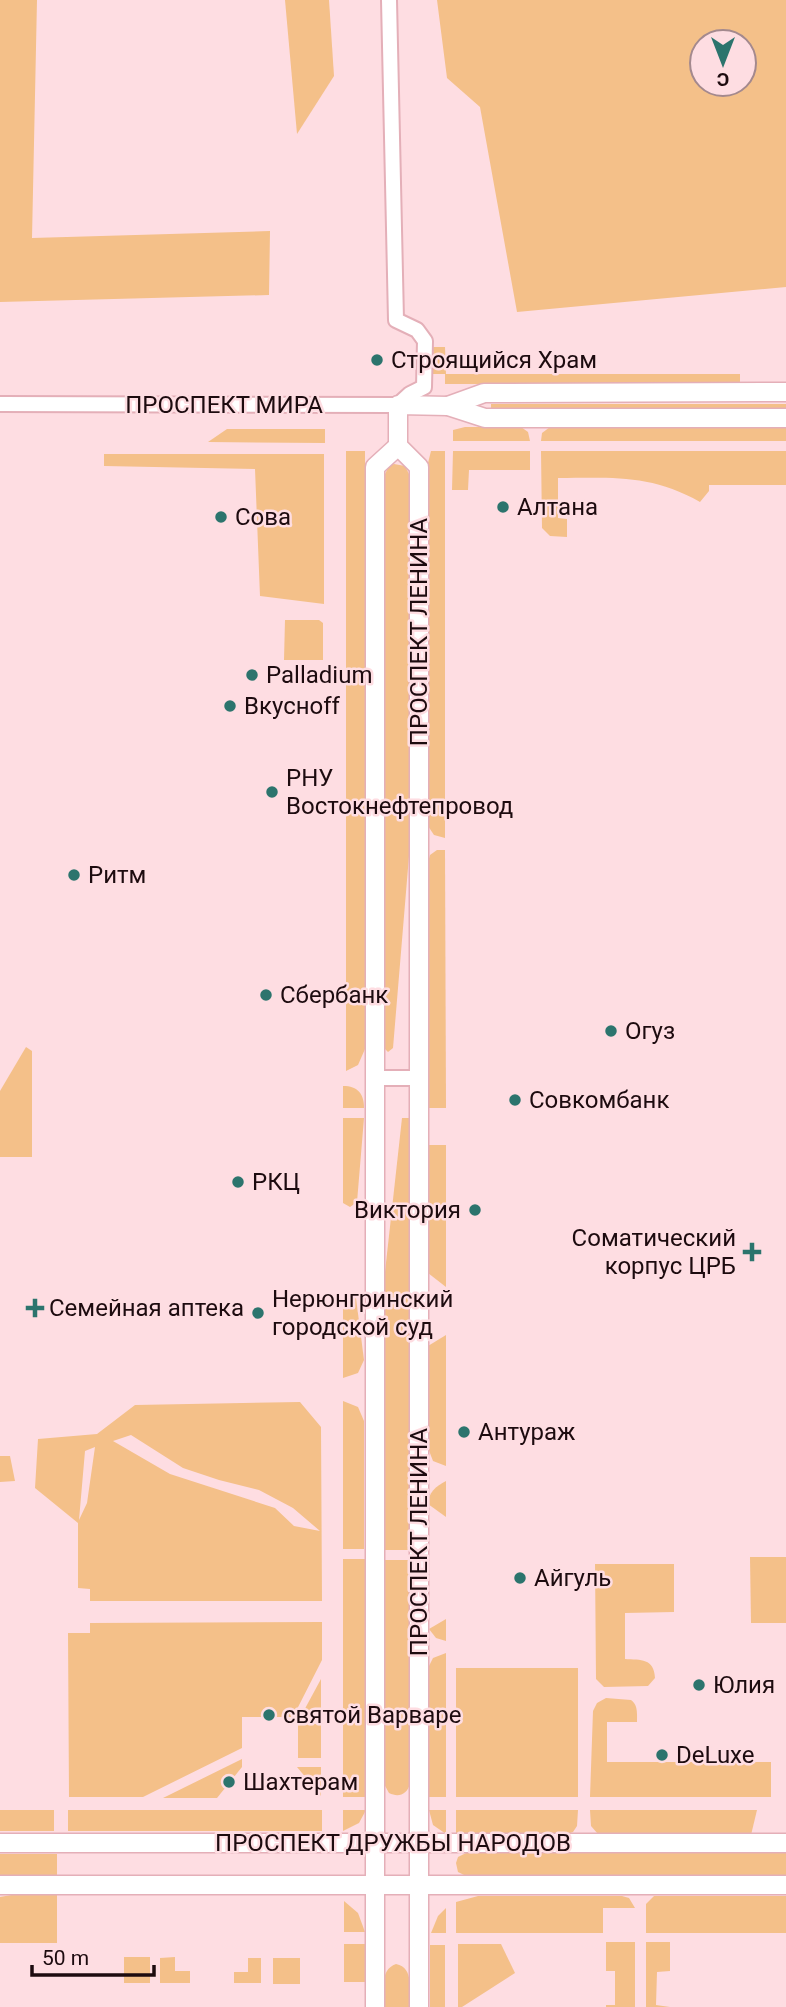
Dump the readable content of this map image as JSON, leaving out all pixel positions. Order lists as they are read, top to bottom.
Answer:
{
  "streets": {
    "street": ["ПРОСПЕКТ МИРА", "ПРОСПЕКТ ЛЕНИНА", "ПРОСПЕКТ ДРУЖБЫ НАРОДОВ"]
  },
  "crossings": [
    ["ПРОСПЕКТ ЛЕНИНА", "ПРОСПЕКТ ДРУЖБЫ НАРОДОВ"]
  ],
  "places": {
    "other": [
      "Строящийся Храм",
      "Алтана",
      "Сова",
      "Palladium",
      "Вкусноff",
      "РНУ Востокнефтепровод",
      "Ритм",
      "Сбербанк",
      "Огуз",
      "Совкомбанк",
      "РКЦ",
      "Виктория",
      "Нерюнгринский городской суд",
      "Антураж",
      "Айгуль",
      "Юлия",
      "святой Варваре",
      "DeLuxe",
      "Шахтерам"
    ],
    "health": ["Соматический корпус ЦРБ", "Семейная аптека"]
  },
  "scale_bar": "50 m",
  "north": "bottom"
}
